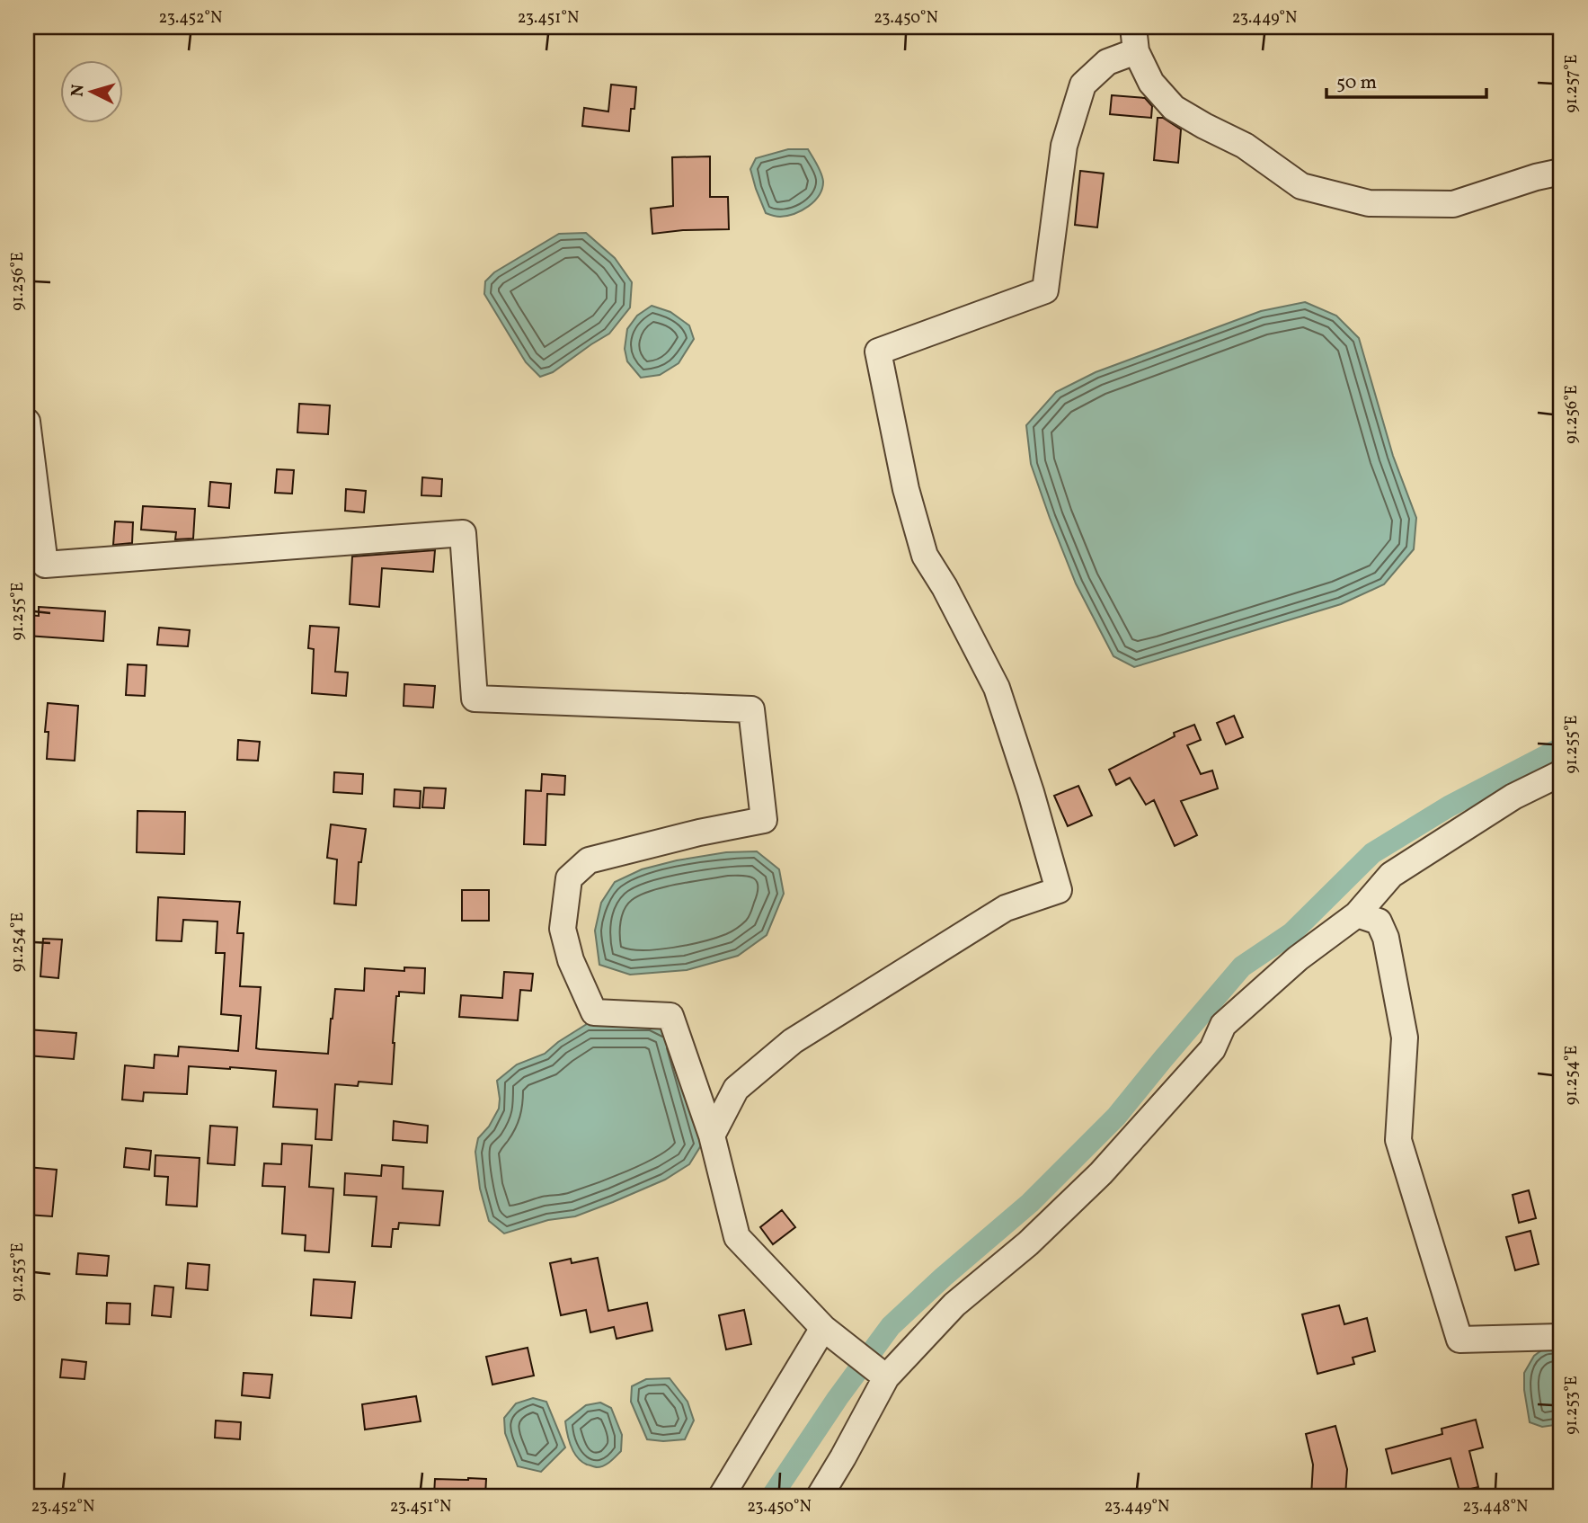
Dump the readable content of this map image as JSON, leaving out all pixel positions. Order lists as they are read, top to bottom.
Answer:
{
  "scale_bar": "50 m",
  "north": "left",
  "coordinates": [
    "23.452°N",
    "23.451°N",
    "23.450°N",
    "23.449°N",
    "91.257°E",
    "91.256°E",
    "91.255°E",
    "91.254°E",
    "91.253°E",
    "23.448°N"
  ]
}
